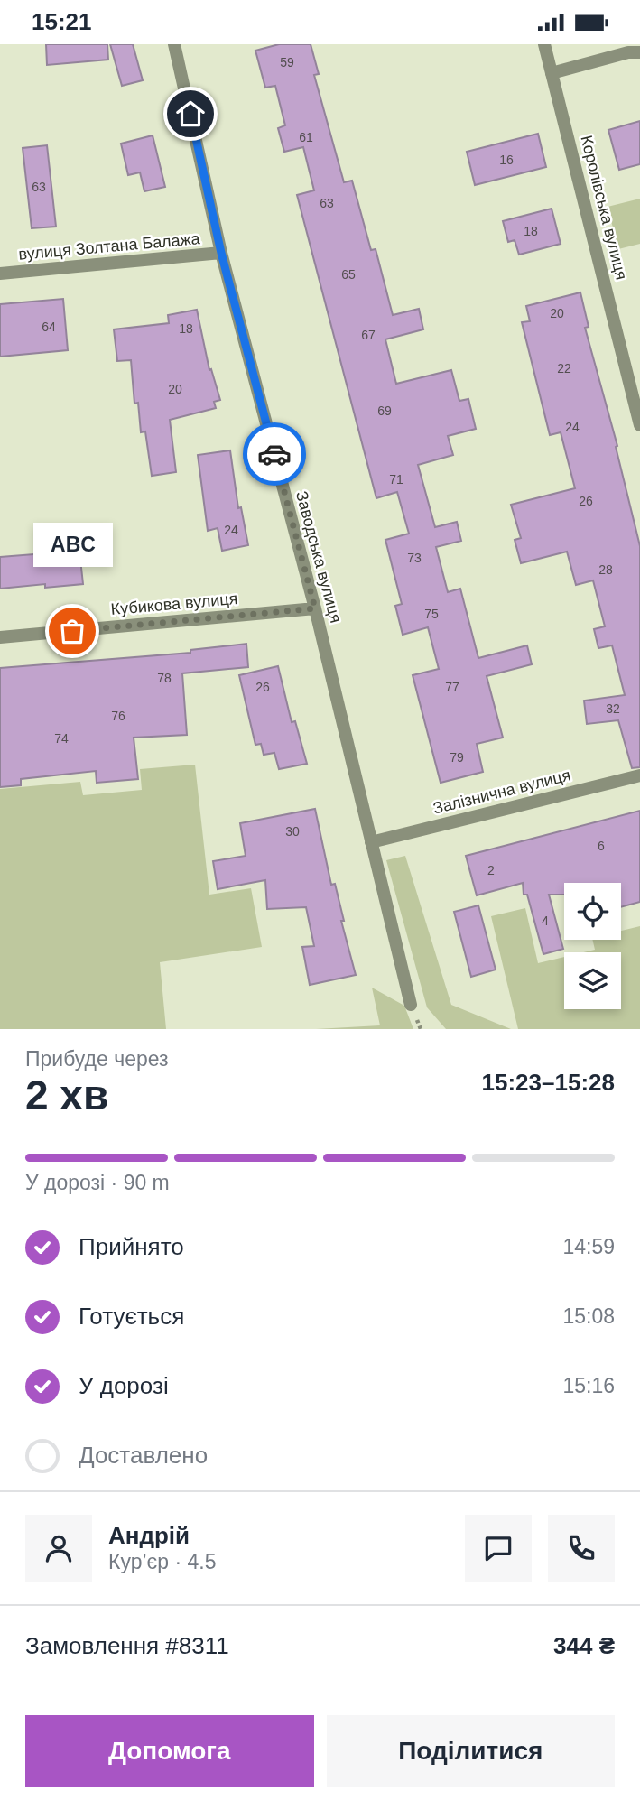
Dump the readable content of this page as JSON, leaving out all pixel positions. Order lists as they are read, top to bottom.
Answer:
{
  "streets": {
    "street": [
      "Королівська вулиця",
      "вулиця Золтана Балажа",
      "Заводська вулиця",
      "Кубикова вулиця",
      "Залізнична вулиця"
    ]
  },
  "crossings": [
    ["вулиця Золтана Балажа", "Заводська вулиця"],
    ["Заводська вулиця", "Кубикова вулиця"],
    ["Заводська вулиця", "Залізнична вулиця"]
  ],
  "places": ["ABC"],
  "house_numbers": [
    "59",
    "61",
    "16",
    "63",
    "63",
    "18",
    "65",
    "20",
    "64",
    "18",
    "67",
    "22",
    "20",
    "69",
    "24",
    "71",
    "26",
    "24",
    "73",
    "28",
    "75",
    "78",
    "26",
    "77",
    "32",
    "76",
    "74",
    "79",
    "30",
    "6",
    "2",
    "4"
  ],
  "page": {
    "status": "15:21",
    "bubble": "ABC",
    "heading": ["2 хв", "Прибуде через", "15:23–15:28"],
    "panel": [
      "Андрій",
      "Кур’єр · 4.5",
      "Замовлення #8311",
      "344 ₴"
    ],
    "bar": "У дорозі · 90 m",
    "list": [
      ["Прийнято", "14:59"],
      ["Готується", "15:08"],
      ["У дорозі", "15:16"],
      "Доставлено"
    ],
    "buttons": ["Допомога", "Поділитися"]
  }
}
